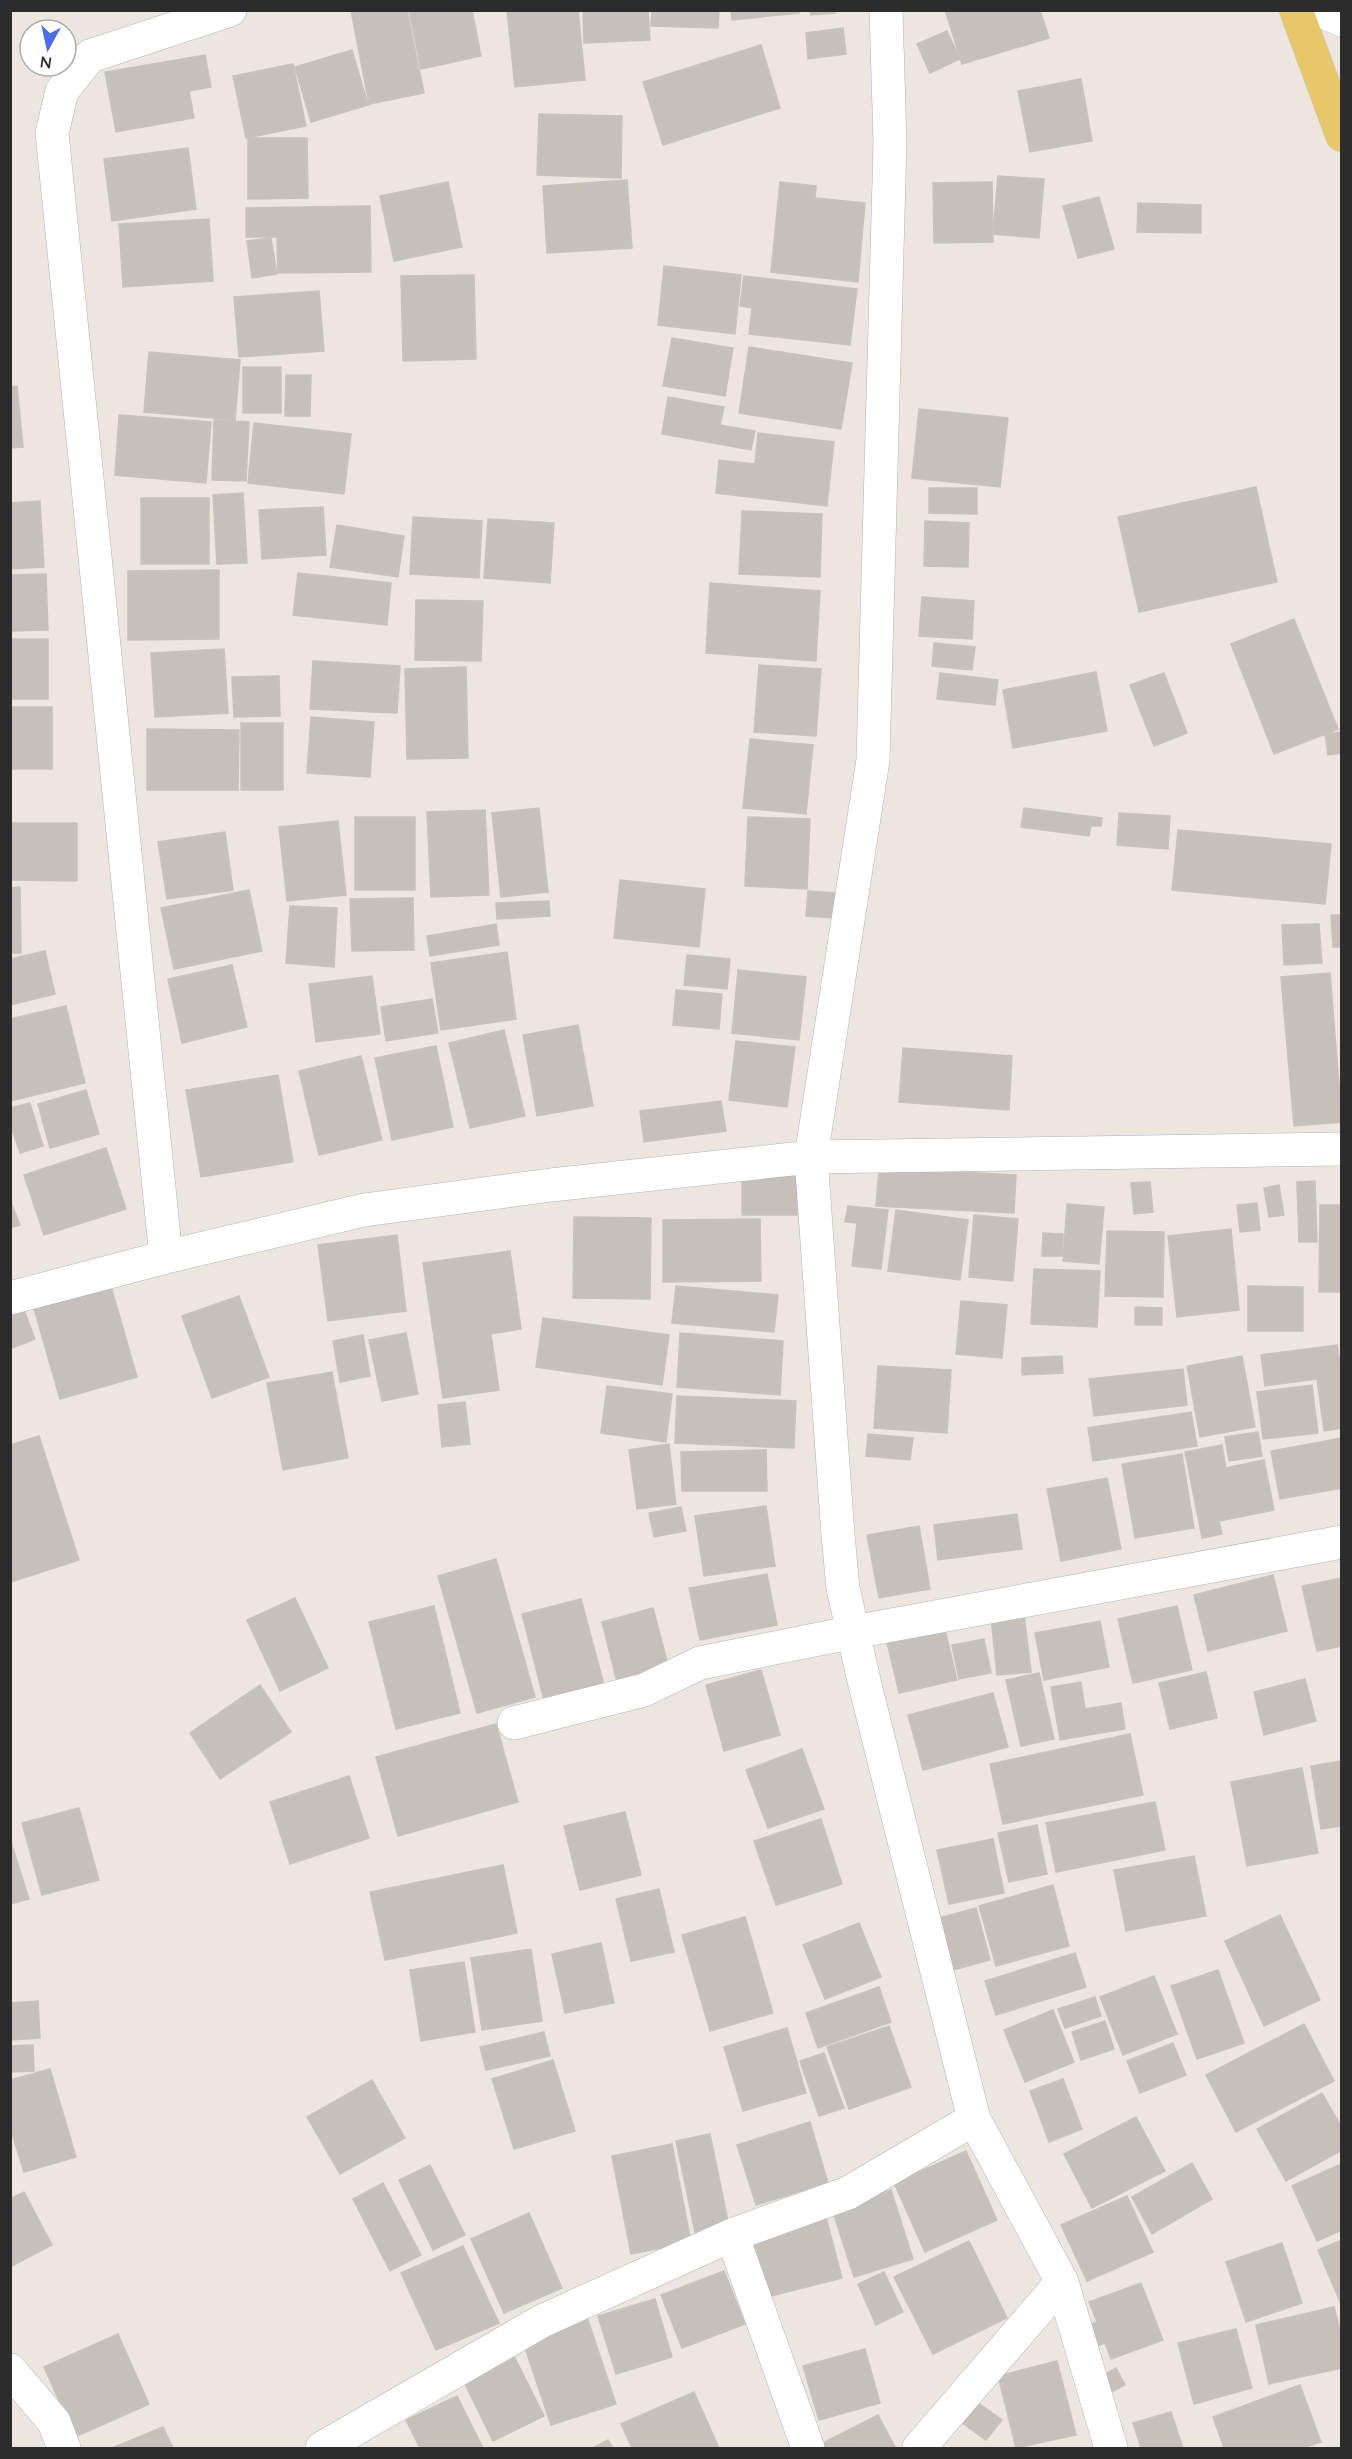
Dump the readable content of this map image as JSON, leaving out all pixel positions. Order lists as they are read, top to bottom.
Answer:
{
  "north": "bottom"
}
